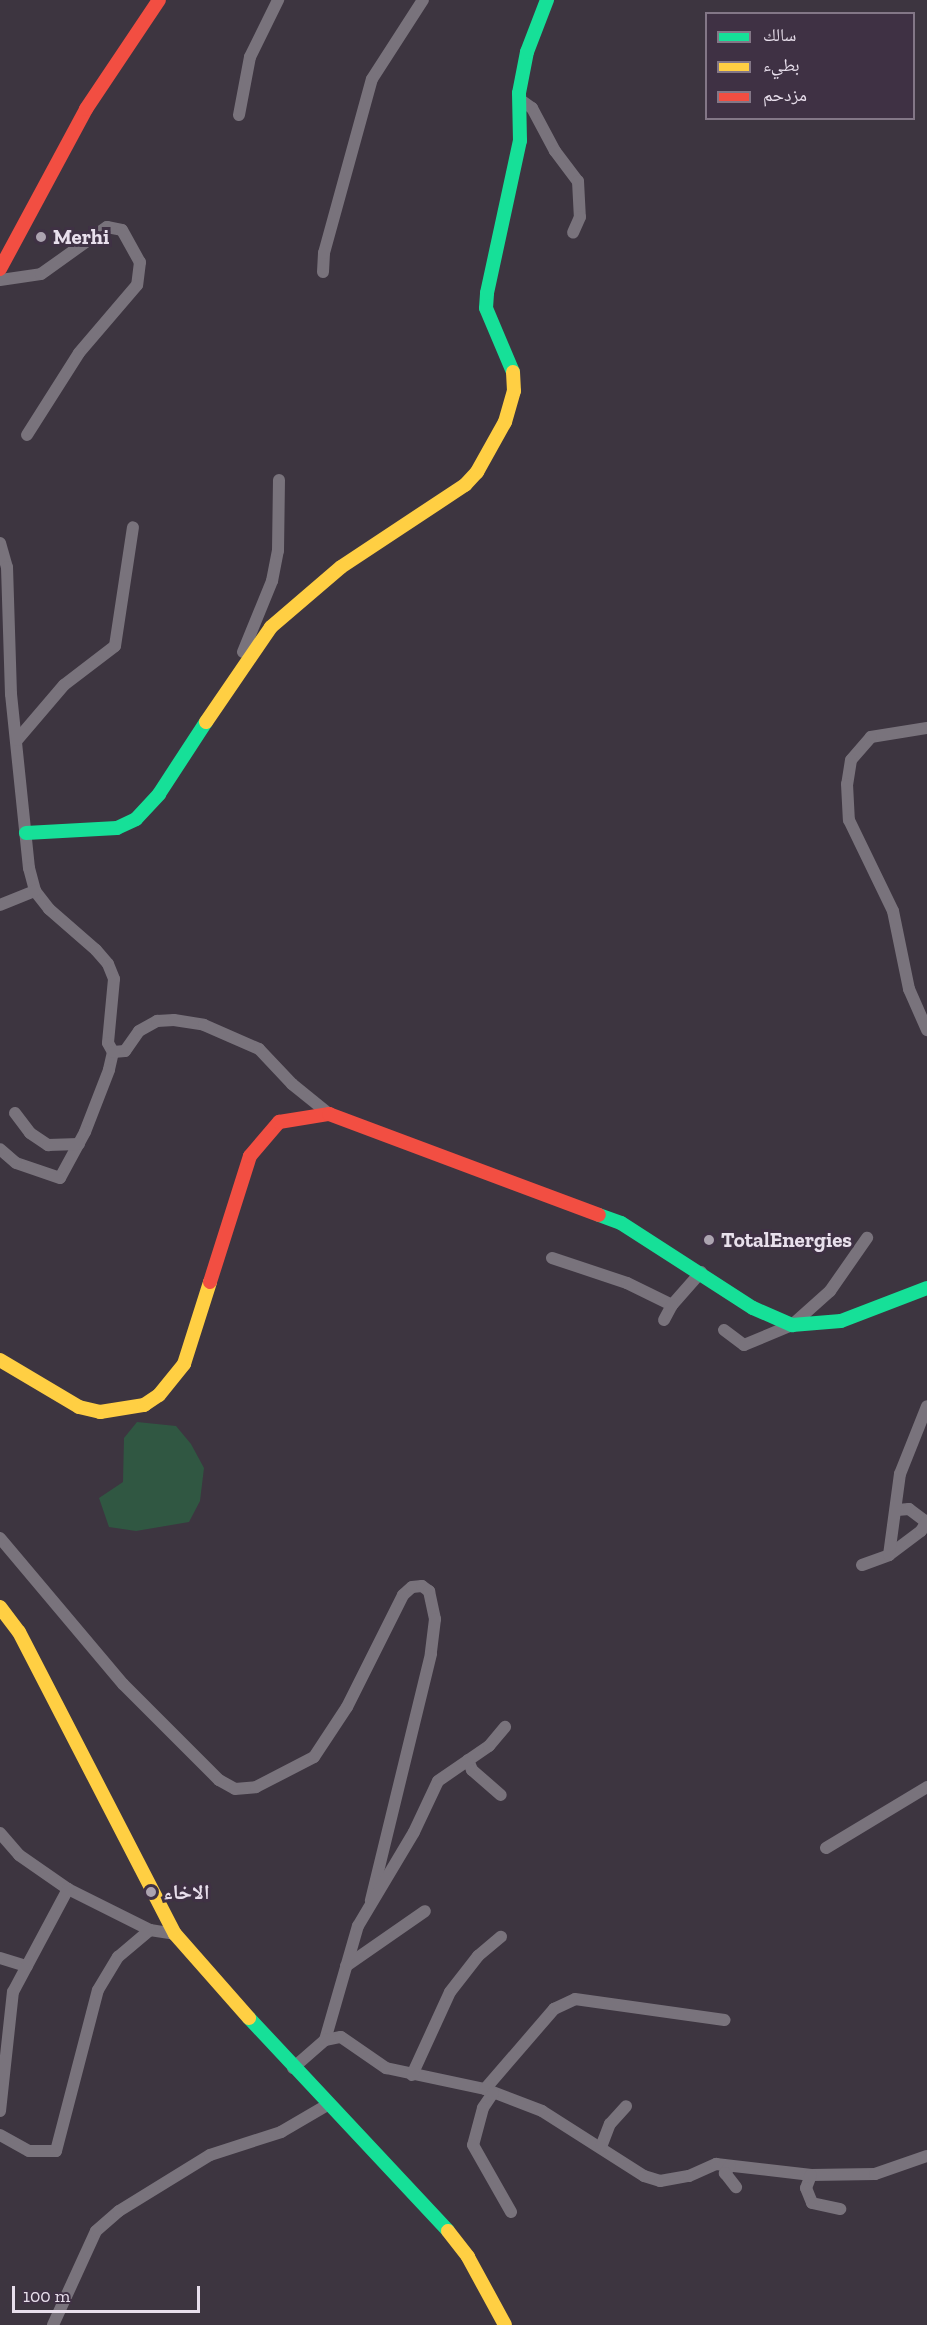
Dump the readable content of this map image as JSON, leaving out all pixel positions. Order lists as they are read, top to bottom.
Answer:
{
  "places": ["Merhi", "TotalEnergies", "الاخاء"],
  "legend": ["سالك", "بطيء", "مزدحم"],
  "scale_bar": "100 m"
}
